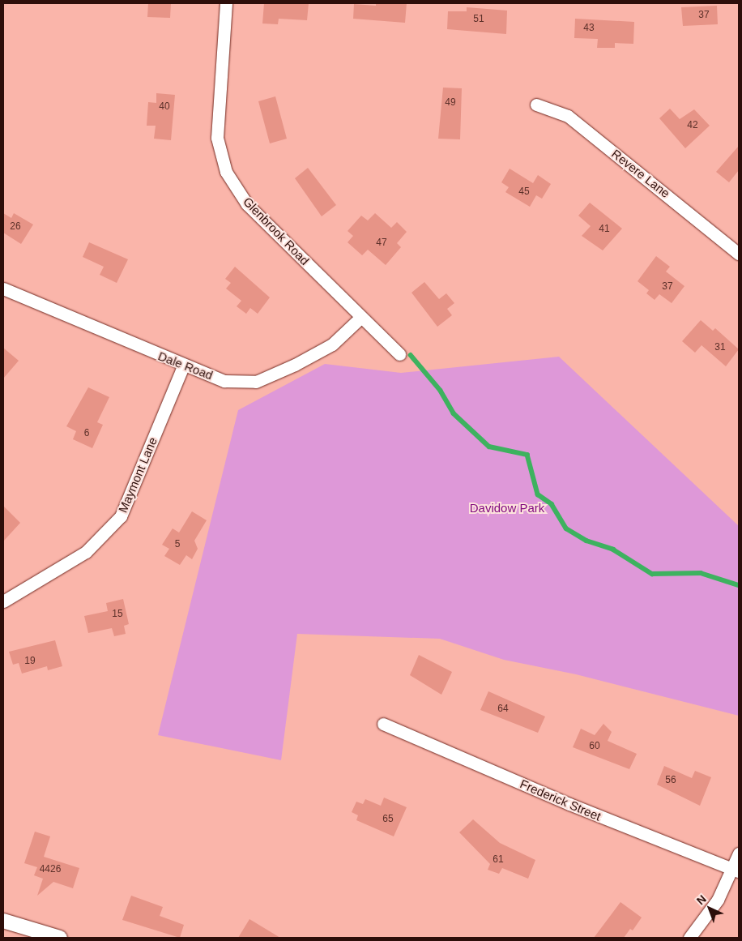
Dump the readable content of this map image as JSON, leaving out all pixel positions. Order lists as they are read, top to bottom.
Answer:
{
  "streets": {
    "street": [
      "Revere Lane",
      "Glenbrook Road",
      "Dale Road",
      "Maymont Lane",
      "Frederick Street"
    ]
  },
  "crossings": [
    ["Glenbrook Road", "Dale Road"],
    ["Dale Road", "Maymont Lane"]
  ],
  "parks": ["Davidow Park"],
  "house_numbers": [
    "37",
    "51",
    "43",
    "49",
    "40",
    "42",
    "45",
    "26",
    "41",
    "47",
    "37",
    "31",
    "6",
    "5",
    "15",
    "19",
    "64",
    "60",
    "56",
    "65",
    "61",
    "4426"
  ],
  "north": "top left"
}
